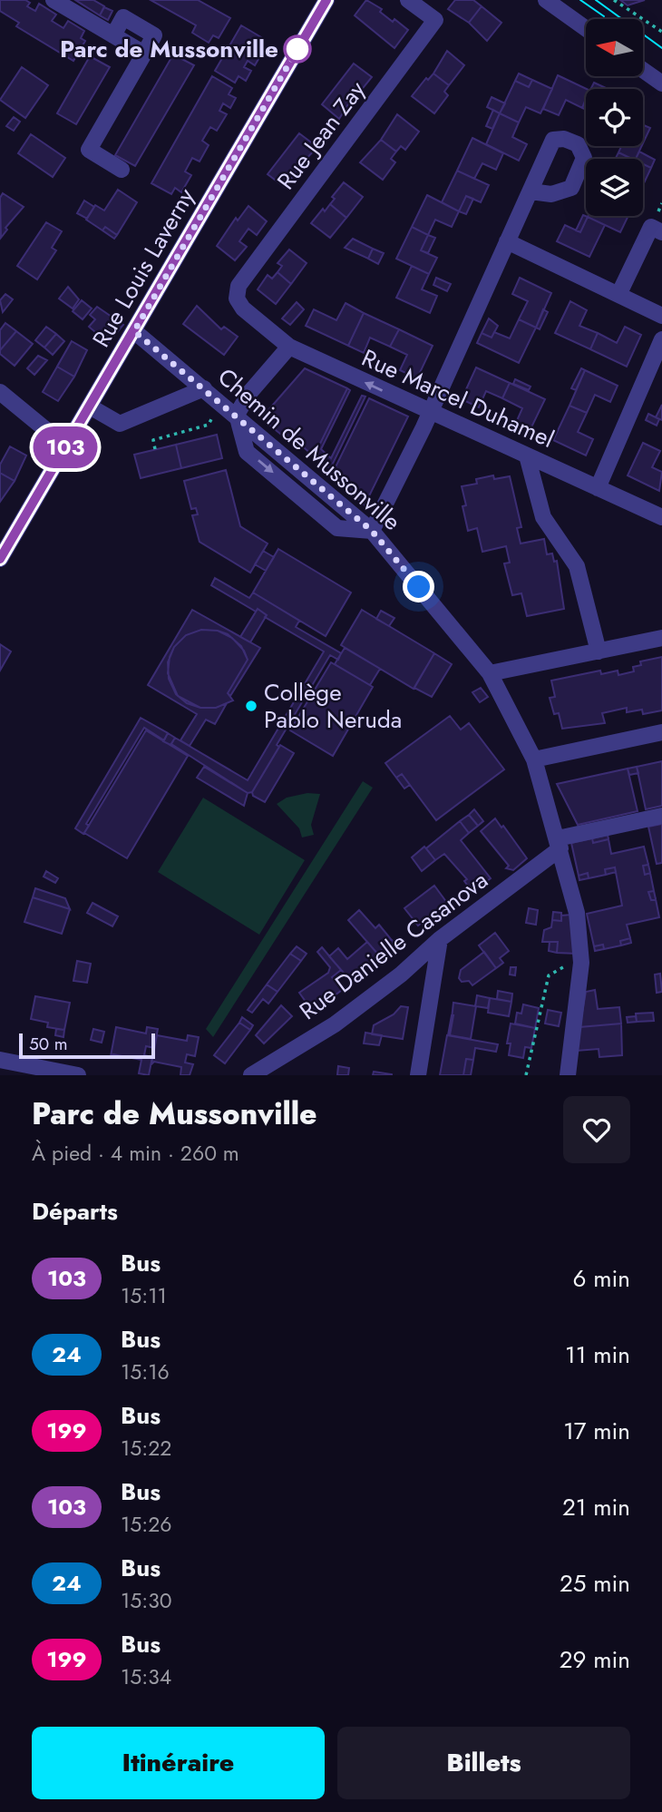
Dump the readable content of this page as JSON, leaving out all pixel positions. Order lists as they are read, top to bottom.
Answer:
{
  "streets": {
    "street": [
      "Rue Jean Zay",
      "Rue Louis Laverny",
      "Rue Marcel Duhamel",
      "Chemin de Mussonville",
      "Rue Danielle Casanova"
    ]
  },
  "crossings": [
    ["Rue Jean Zay", "Rue Marcel Duhamel"],
    ["Rue Louis Laverny", "Chemin de Mussonville"],
    ["Chemin de Mussonville", "Rue Danielle Casanova"]
  ],
  "places": ["Parc de Mussonville", "Collège Pablo Neruda"],
  "lines": ["bus line 103"],
  "scale_bar": "50 m",
  "north": "left",
  "page": {
    "on_map": "103",
    "scale": "50 m",
    "heading": [
      ["Parc de Mussonville", "À pied · 4 min · 260 m"],
      "Départs"
    ],
    "list": [
      {
        "mark": "103",
        "name": "Bus",
        "note": "15:11",
        "value": "6 min"
      },
      {
        "mark": "24",
        "name": "Bus",
        "note": "15:16",
        "value": "11 min"
      },
      {
        "mark": "199",
        "name": "Bus",
        "note": "15:22",
        "value": "17 min"
      },
      {
        "mark": "103",
        "name": "Bus",
        "note": "15:26",
        "value": "21 min"
      },
      {
        "mark": "24",
        "name": "Bus",
        "note": "15:30",
        "value": "25 min"
      },
      {
        "mark": "199",
        "name": "Bus",
        "note": "15:34",
        "value": "29 min"
      }
    ],
    "buttons": ["Itinéraire", "Billets"]
  }
}
